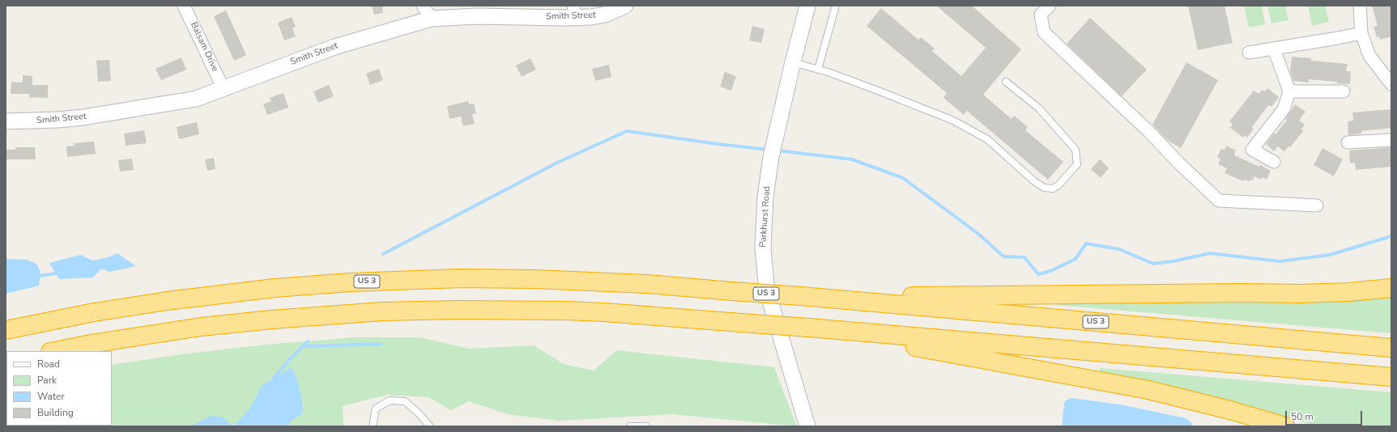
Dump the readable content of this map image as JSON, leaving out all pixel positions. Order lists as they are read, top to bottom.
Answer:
{
  "streets": {
    "highway": ["US 3"],
    "street": ["Smith Street", "Balsam Drive", "Parkhurst Road"]
  },
  "crossings": [
    ["Smith Street", "Balsam Drive"]
  ],
  "legend": [
    "Road",
    "Park",
    "Water",
    "Building"
  ],
  "scale_bar": "50 m"
}
